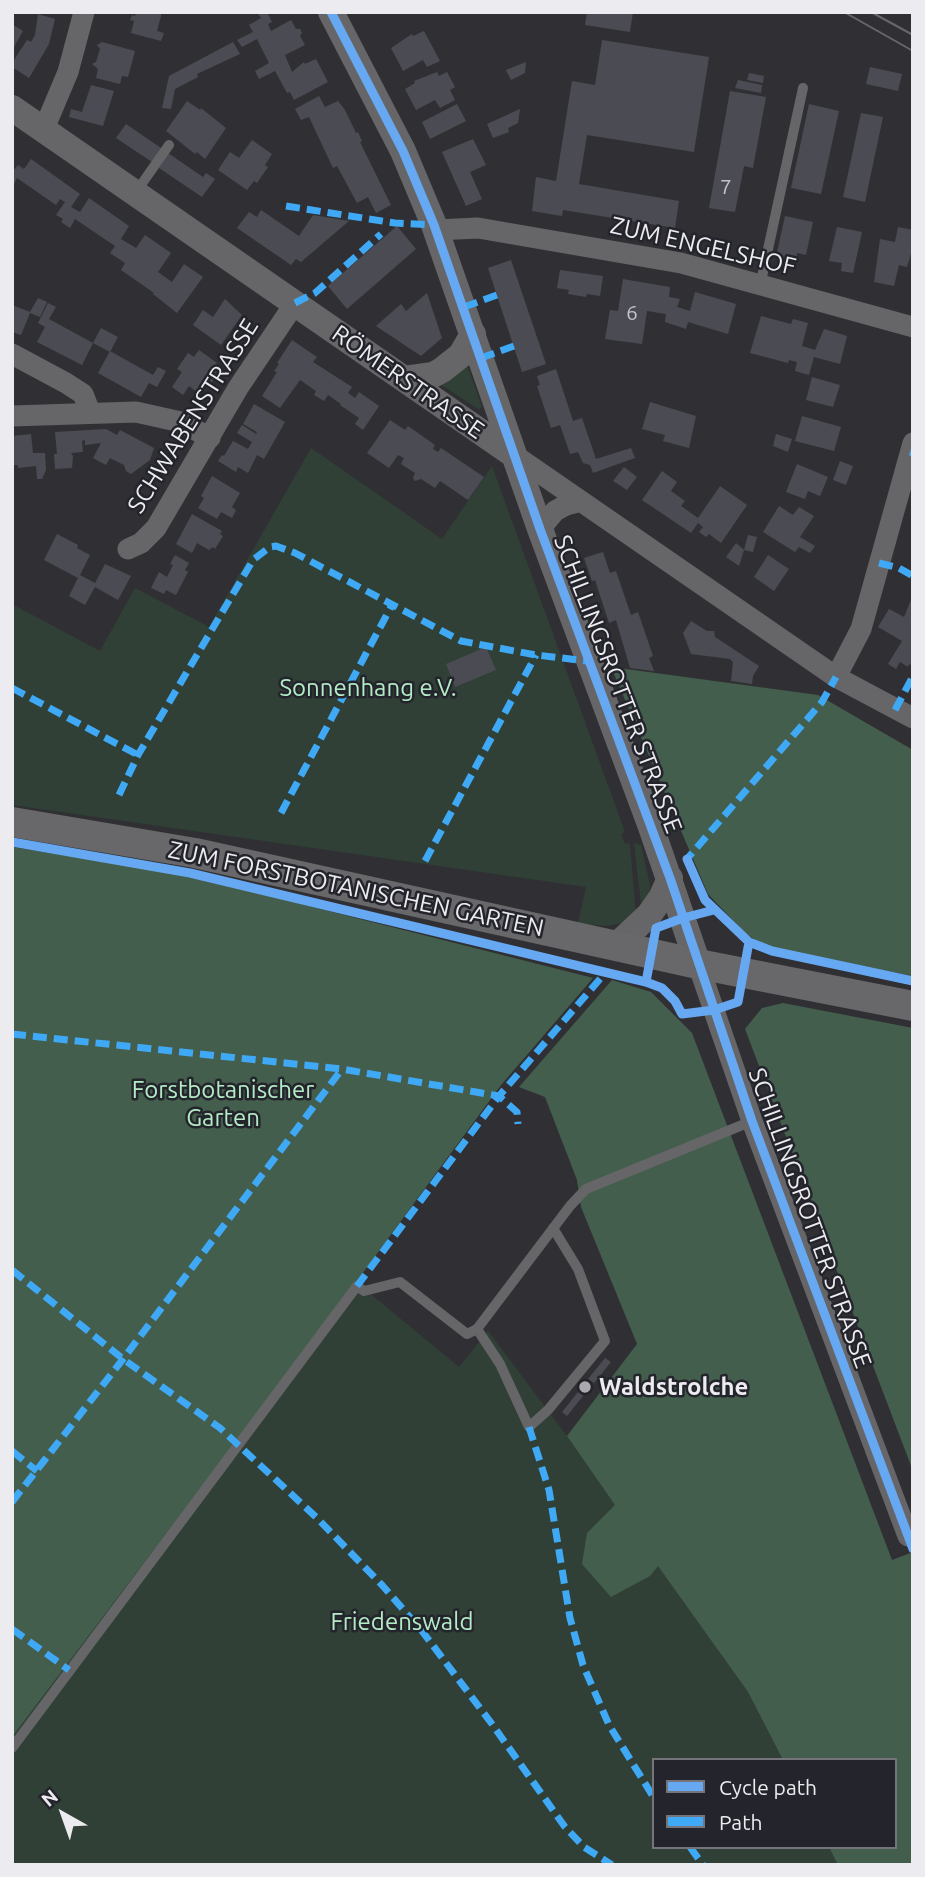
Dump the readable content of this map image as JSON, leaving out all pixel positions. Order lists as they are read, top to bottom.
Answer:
{
  "streets": {
    "main road": ["ZUM FORSTBOTANISCHEN GARTEN"],
    "street": [
      "ZUM ENGELSHOF",
      "RÖMERSTRASSE",
      "SCHWABENSTRASSE",
      "SCHILLINGSROTTER STRASSE"
    ]
  },
  "crossings": [
    ["ZUM ENGELSHOF", "SCHILLINGSROTTER STRASSE"],
    ["RÖMERSTRASSE", "SCHWABENSTRASSE"],
    ["RÖMERSTRASSE", "SCHILLINGSROTTER STRASSE"],
    ["SCHILLINGSROTTER STRASSE", "ZUM FORSTBOTANISCHEN GARTEN"]
  ],
  "parks": ["Sonnenhang e.V.", "Forstbotanischer Garten", "Friedenswald"],
  "places": ["Waldstrolche"],
  "house_numbers": ["7", "6"],
  "legend": ["Cycle path", "Path"],
  "north": "top left"
}
